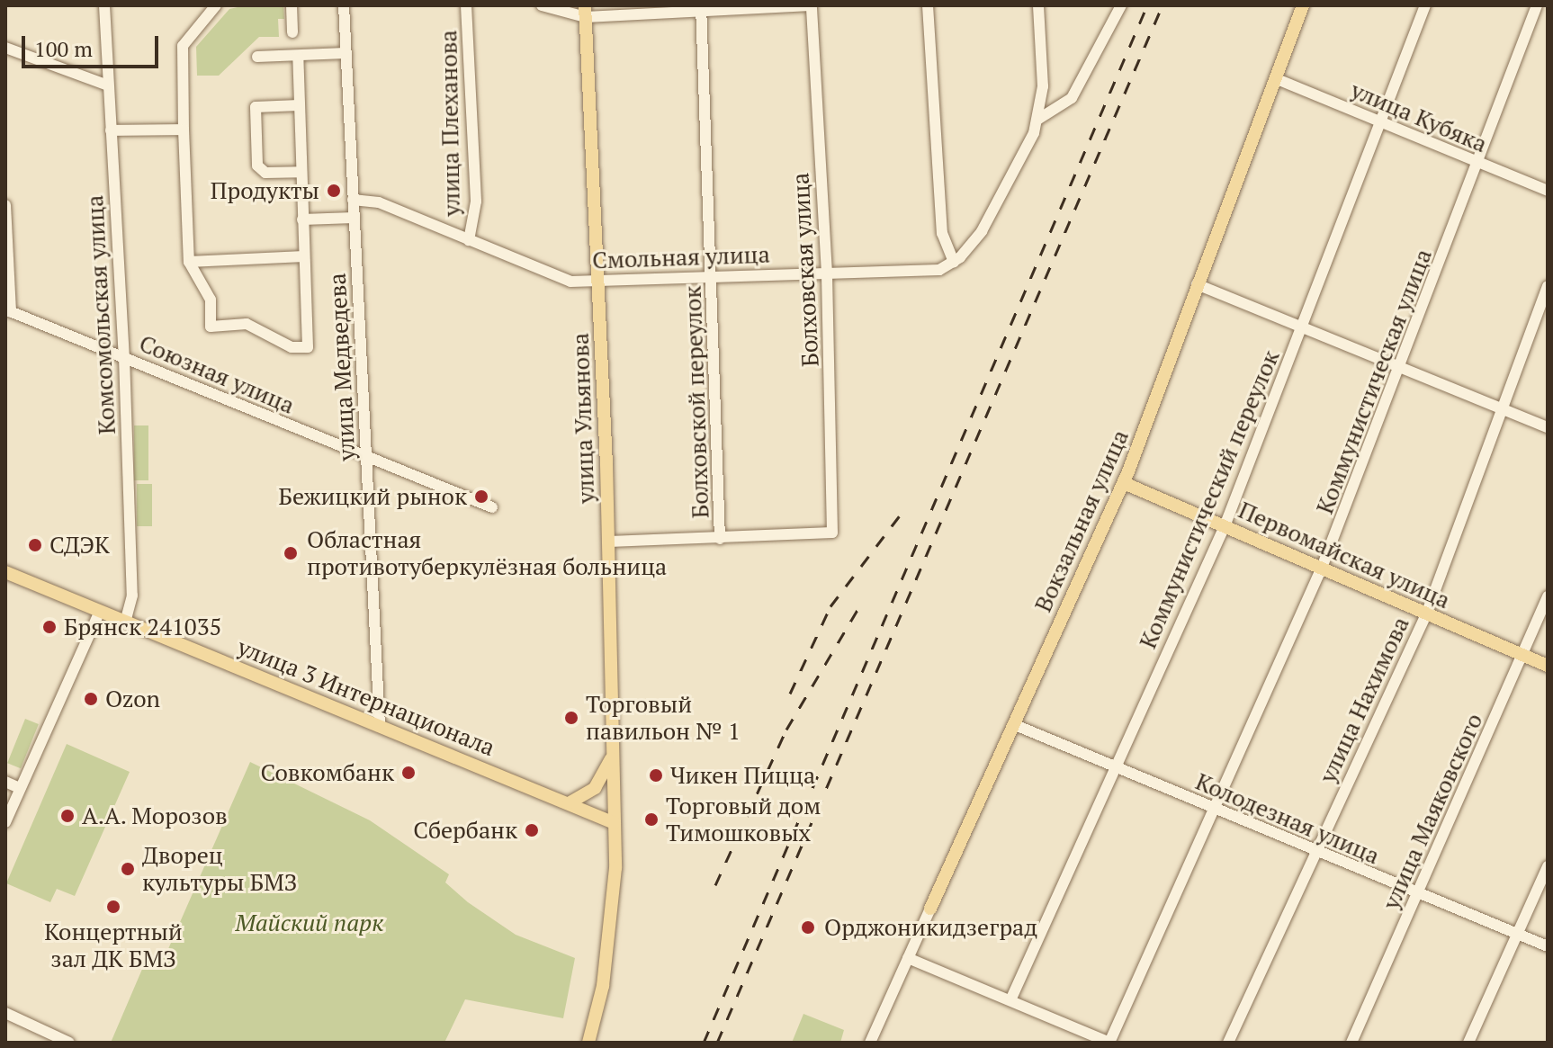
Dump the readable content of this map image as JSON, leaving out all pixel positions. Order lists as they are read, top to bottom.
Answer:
{
  "streets": {
    "main road": [
      "улица Ульянова",
      "Вокзальная улица",
      "Первомайская улица",
      "улица 3 Интернационала"
    ],
    "street": [
      "улица Кубяка",
      "улица Плеханова",
      "Смольная улица",
      "Болховская улица",
      "Комсомольская улица",
      "улица Медведева",
      "Союзная улица",
      "Коммунистическая улица",
      "Болховской переулок",
      "Коммунистический переулок",
      "улица Нахимова",
      "улица Маяковского",
      "Колодезная улица"
    ]
  },
  "crossings": [
    ["улица Кубяка", "Коммунистическая улица"],
    ["улица Кубяка", "Коммунистический переулок"],
    ["улица Кубяка", "Вокзальная улица"],
    ["улица Плеханова", "Смольная улица"],
    ["Смольная улица", "Болховская улица"],
    ["Смольная улица", "улица Медведева"],
    ["Смольная улица", "Болховской переулок"],
    ["Смольная улица", "улица Ульянова"],
    ["Болховская улица", "Болховской переулок"],
    ["Комсомольская улица", "Союзная улица"],
    ["Комсомольская улица", "улица 3 Интернационала"],
    ["улица Медведева", "Союзная улица"],
    ["улица Медведева", "улица 3 Интернационала"],
    ["Коммунистическая улица", "Первомайская улица"],
    ["Коммунистическая улица", "Колодезная улица"],
    ["улица Ульянова", "улица 3 Интернационала"],
    ["Коммунистический переулок", "Первомайская улица"],
    ["Коммунистический переулок", "Колодезная улица"],
    ["Вокзальная улица", "Первомайская улица"],
    ["Вокзальная улица", "Колодезная улица"],
    ["Первомайская улица", "улица Нахимова"],
    ["Первомайская улица", "улица Маяковского"],
    ["улица Нахимова", "Колодезная улица"],
    ["улица Маяковского", "Колодезная улица"]
  ],
  "parks": ["Майский парк"],
  "places": [
    "Продукты",
    "Бежицкий рынок",
    "СДЭК",
    "Областная противотуберкулёзная больница",
    "Брянск 241035",
    "Ozon",
    "Торговый павильон № 1",
    "Совкомбанк",
    "Чикен Пицца",
    "А.А. Морозов",
    "Торговый дом Тимошковых",
    "Сбербанк",
    "Дворец культуры БМЗ",
    "Концертный зал ДК БМЗ",
    "Орджоникидзеград"
  ],
  "scale_bar": "100 m"
}
